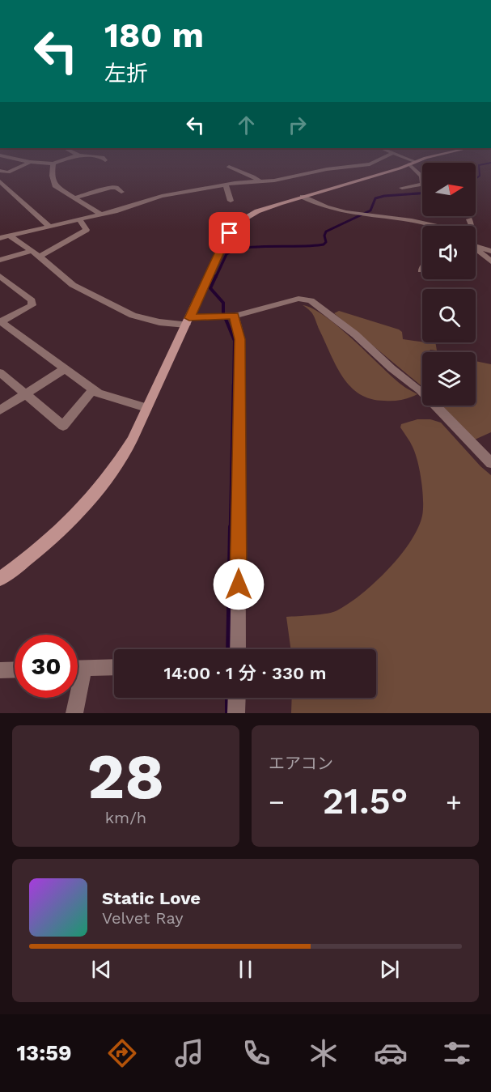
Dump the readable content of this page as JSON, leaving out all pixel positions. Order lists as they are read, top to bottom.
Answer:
{
  "north": "right",
  "page": {
    "turn": ["180 m", "左折"],
    "limit": "30",
    "trip": "14:00 · 1 分 · 330 m",
    "tile": [
      ["28", "km/h"],
      "エアコン"
    ],
    "heat": ["−", "21.5°", "+"],
    "song": ["Static Love", "Velvet Ray"],
    "tabs": "13:59"
  }
}
